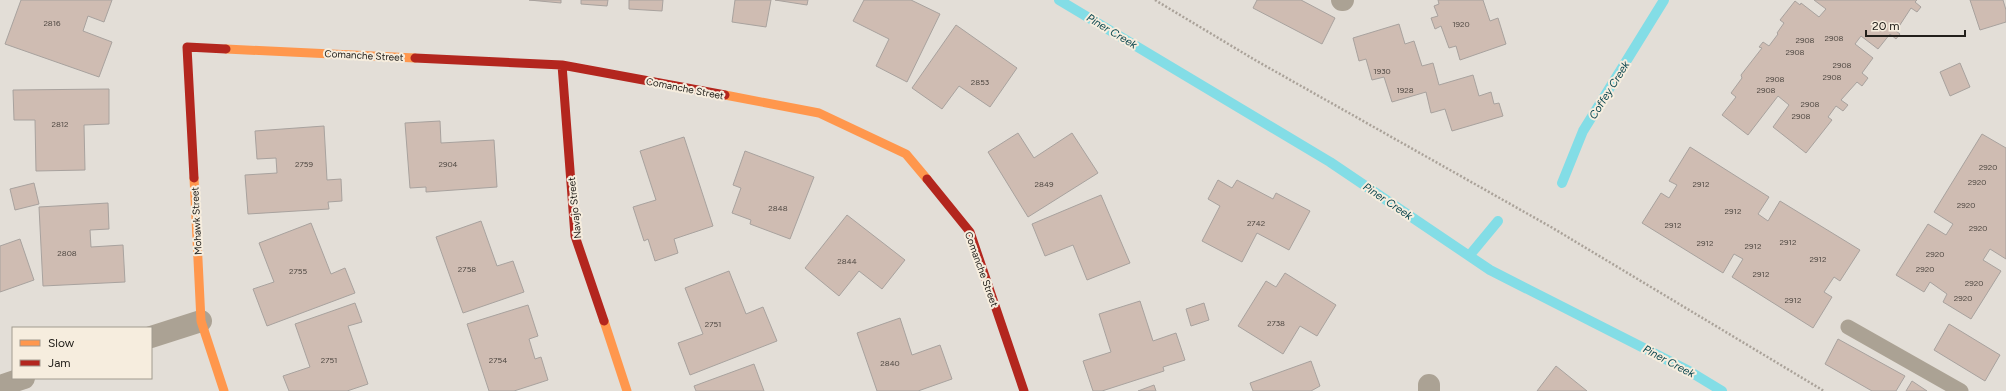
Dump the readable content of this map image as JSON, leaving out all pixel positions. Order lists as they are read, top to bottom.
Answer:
{
  "streets": {
    "street": ["Comanche Street", "Navajo Street", "Mohawk Street"]
  },
  "crossings": [
    ["Comanche Street", "Navajo Street"],
    ["Comanche Street", "Mohawk Street"]
  ],
  "water": ["Piner Creek", "Coffey Creek"],
  "house_numbers": [
    "2816",
    "1920",
    "2908",
    "2908",
    "2908",
    "2908",
    "1930",
    "2908",
    "2908",
    "2853",
    "1928",
    "2908",
    "2908",
    "2908",
    "2812",
    "2759",
    "2904",
    "2920",
    "2920",
    "2849",
    "2912",
    "2920",
    "2848",
    "2912",
    "2742",
    "2912",
    "2920",
    "2912",
    "2912",
    "2912",
    "2808",
    "2920",
    "2912",
    "2844",
    "2758",
    "2920",
    "2755",
    "2912",
    "2920",
    "2920",
    "2912",
    "2738",
    "2751",
    "2751",
    "2754",
    "2840"
  ],
  "legend": ["Slow", "Jam"],
  "scale_bar": "20 m"
}
